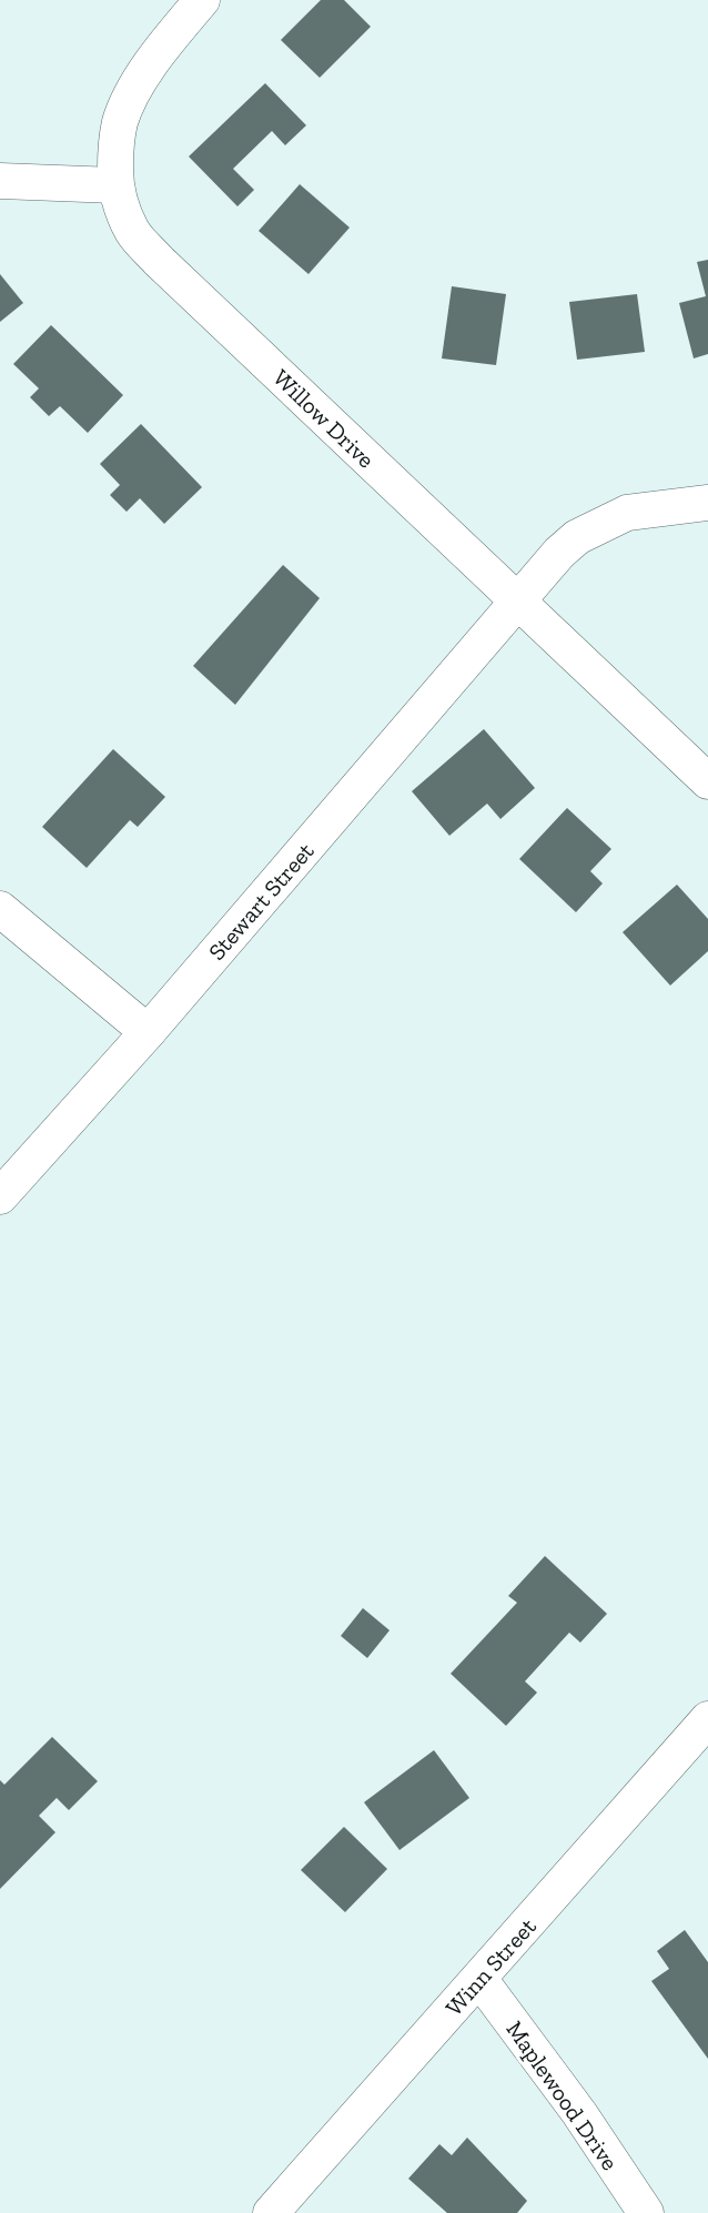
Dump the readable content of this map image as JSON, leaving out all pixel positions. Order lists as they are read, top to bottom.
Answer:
{
  "streets": {
    "street": [
      "Willow Drive",
      "Stewart Street",
      "Winn Street",
      "Maplewood Drive"
    ]
  },
  "crossings": [
    ["Willow Drive", "Stewart Street"],
    ["Winn Street", "Maplewood Drive"]
  ]
}
